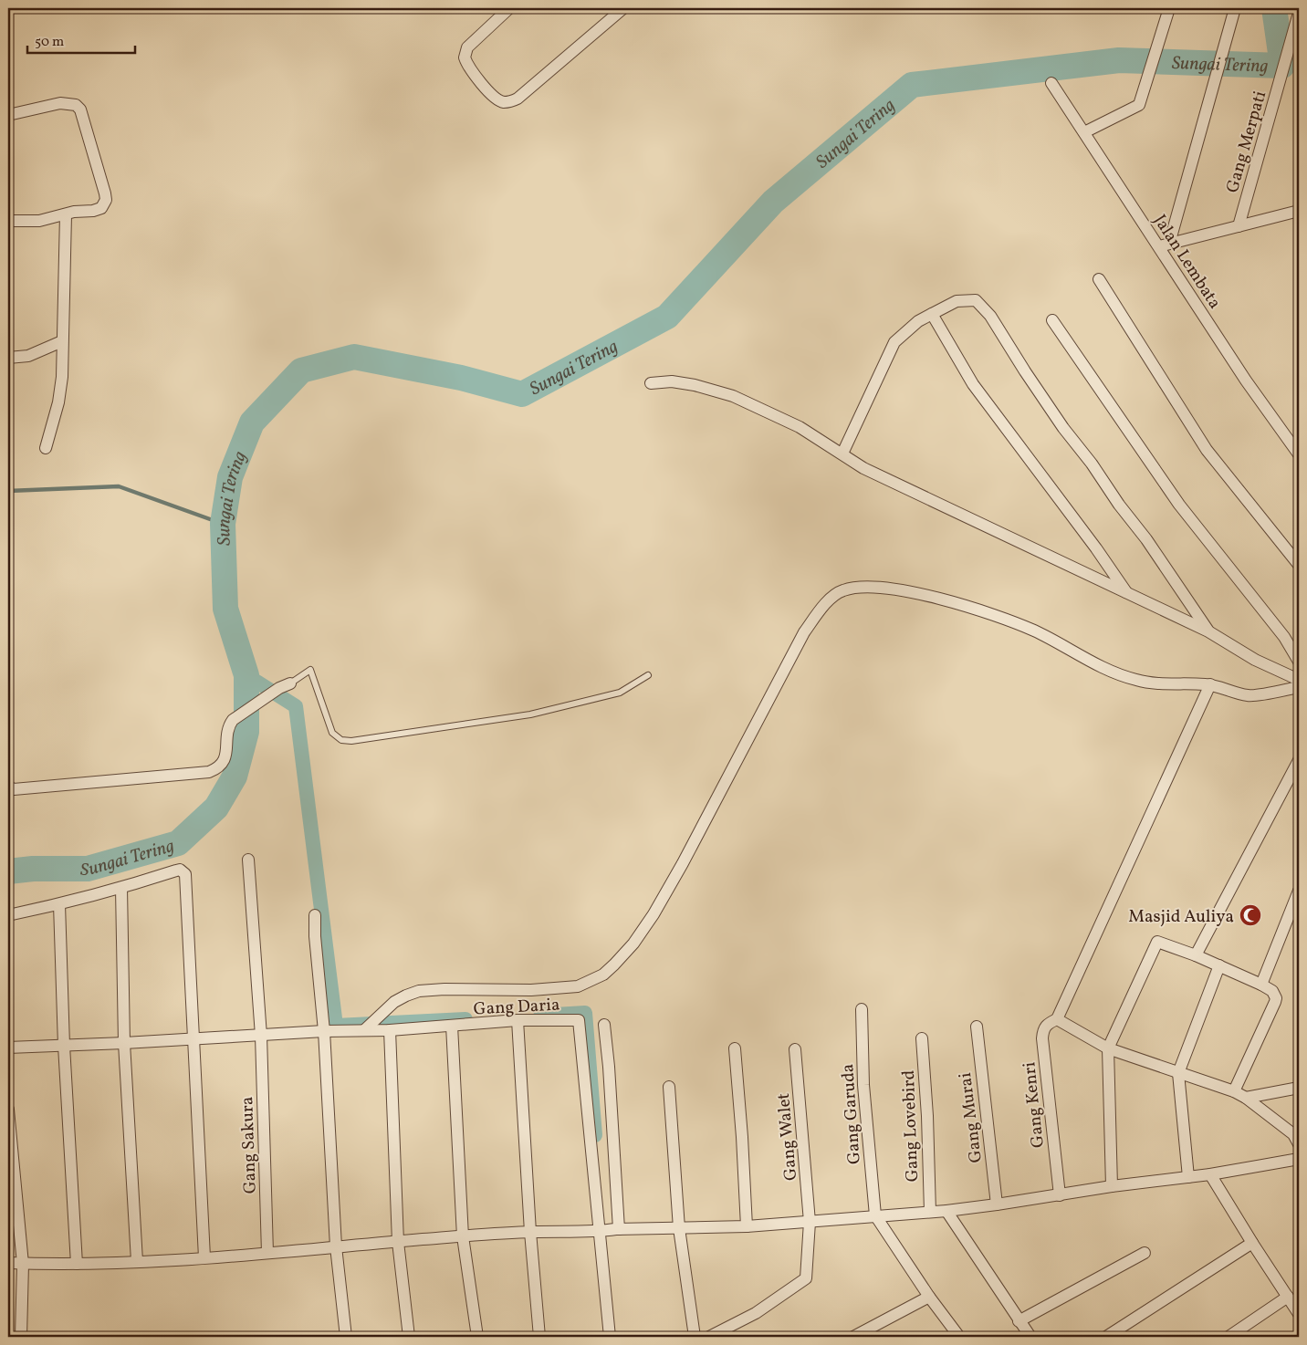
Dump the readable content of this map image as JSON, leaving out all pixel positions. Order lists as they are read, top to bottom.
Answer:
{
  "streets": {
    "street": [
      "Gang Merpati",
      "Jalan Lembata",
      "Gang Daria",
      "Gang Kenri",
      "Gang Garuda",
      "Gang Murai",
      "Gang Lovebird",
      "Gang Walet",
      "Gang Sakura"
    ]
  },
  "crossings": [
    ["Gang Daria", "Gang Sakura"]
  ],
  "water": ["Sungai Tering"],
  "places": {
    "mosque": ["Masjid Auliya"]
  },
  "scale_bar": "50 m"
}
